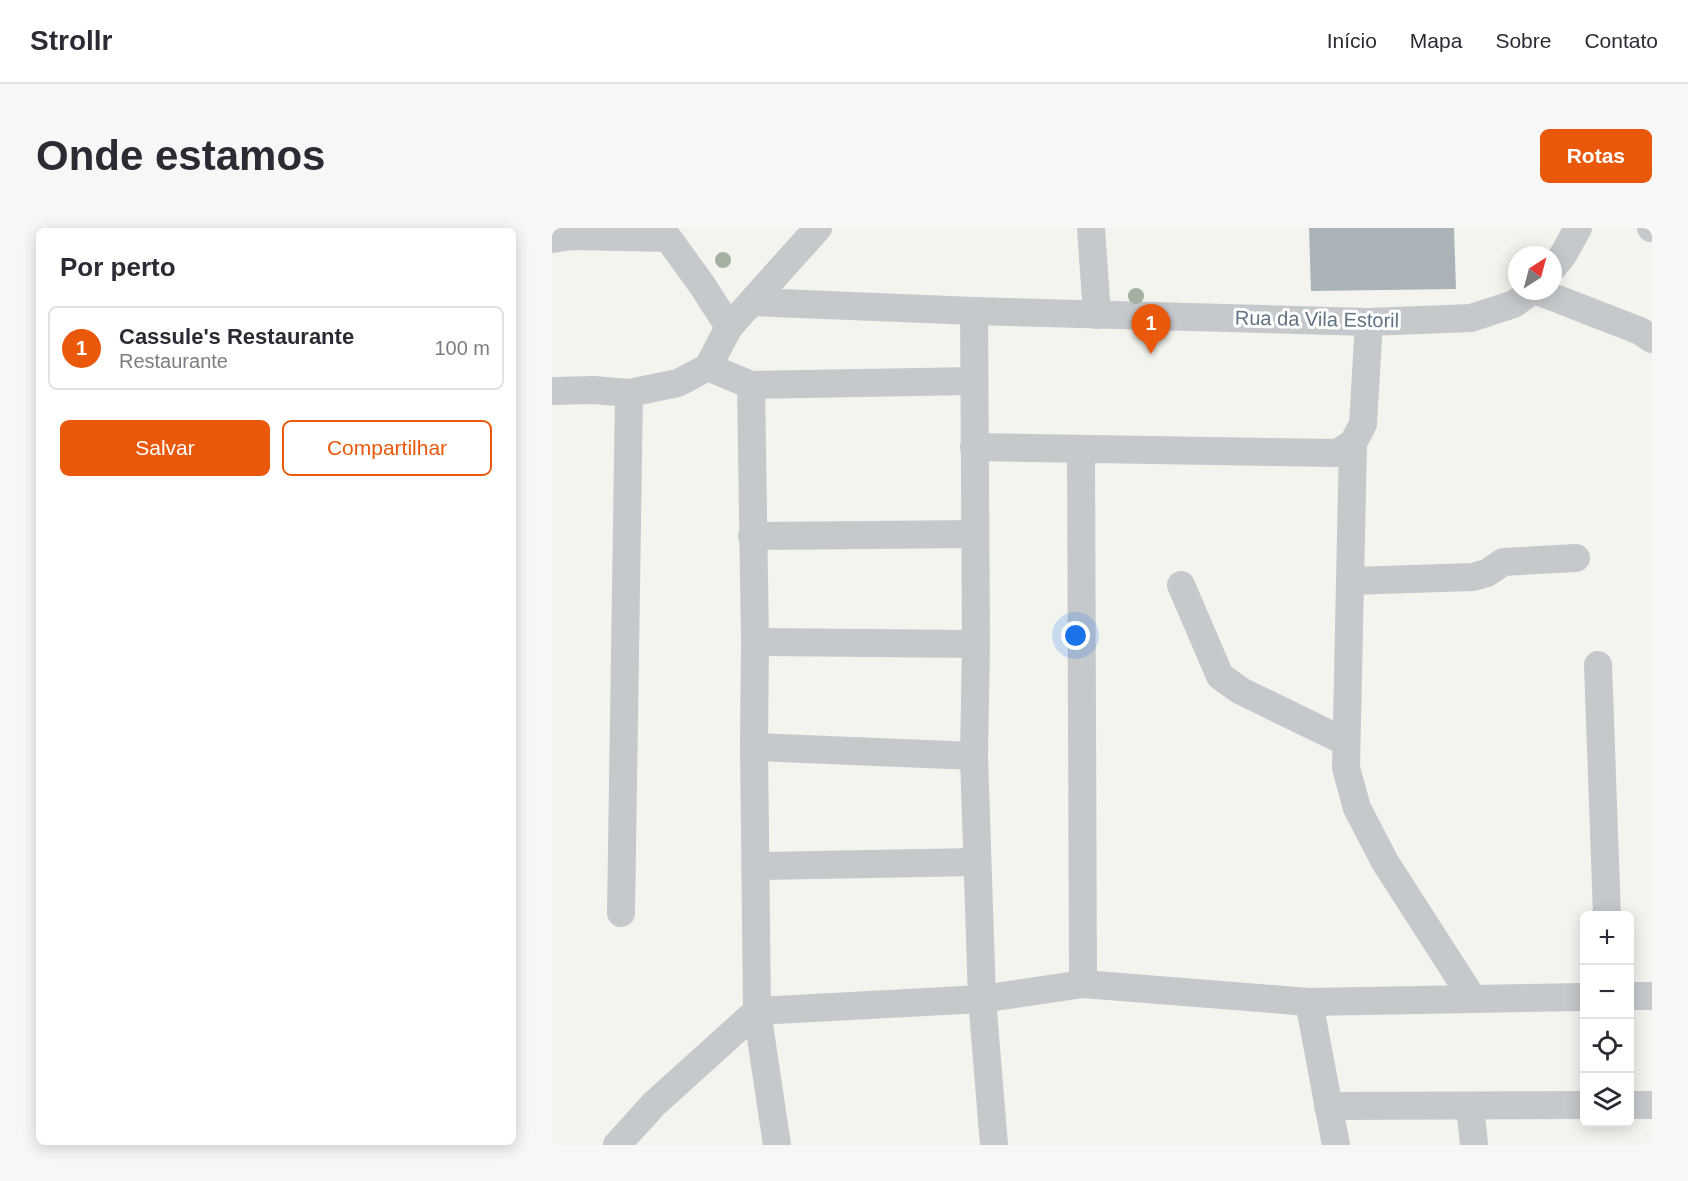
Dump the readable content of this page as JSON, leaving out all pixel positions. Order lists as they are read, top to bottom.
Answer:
{
  "streets": {
    "street": ["Rua da Vila Estoril"]
  },
  "north": "top right",
  "page": {
    "header": "Strollr",
    "nav": [
      "Início",
      "Mapa",
      "Sobre",
      "Contato"
    ],
    "buttons": [
      "Rotas",
      ["Salvar", "Compartilhar"]
    ],
    "title": "Onde estamos",
    "heading": "Por perto",
    "pins": "1",
    "list": [
      {
        "mark": "1",
        "name": "Cassule's Restaurante",
        "note": "Restaurante",
        "value": "100 m"
      }
    ],
    "map_buttons": ["+", "−"]
  }
}
